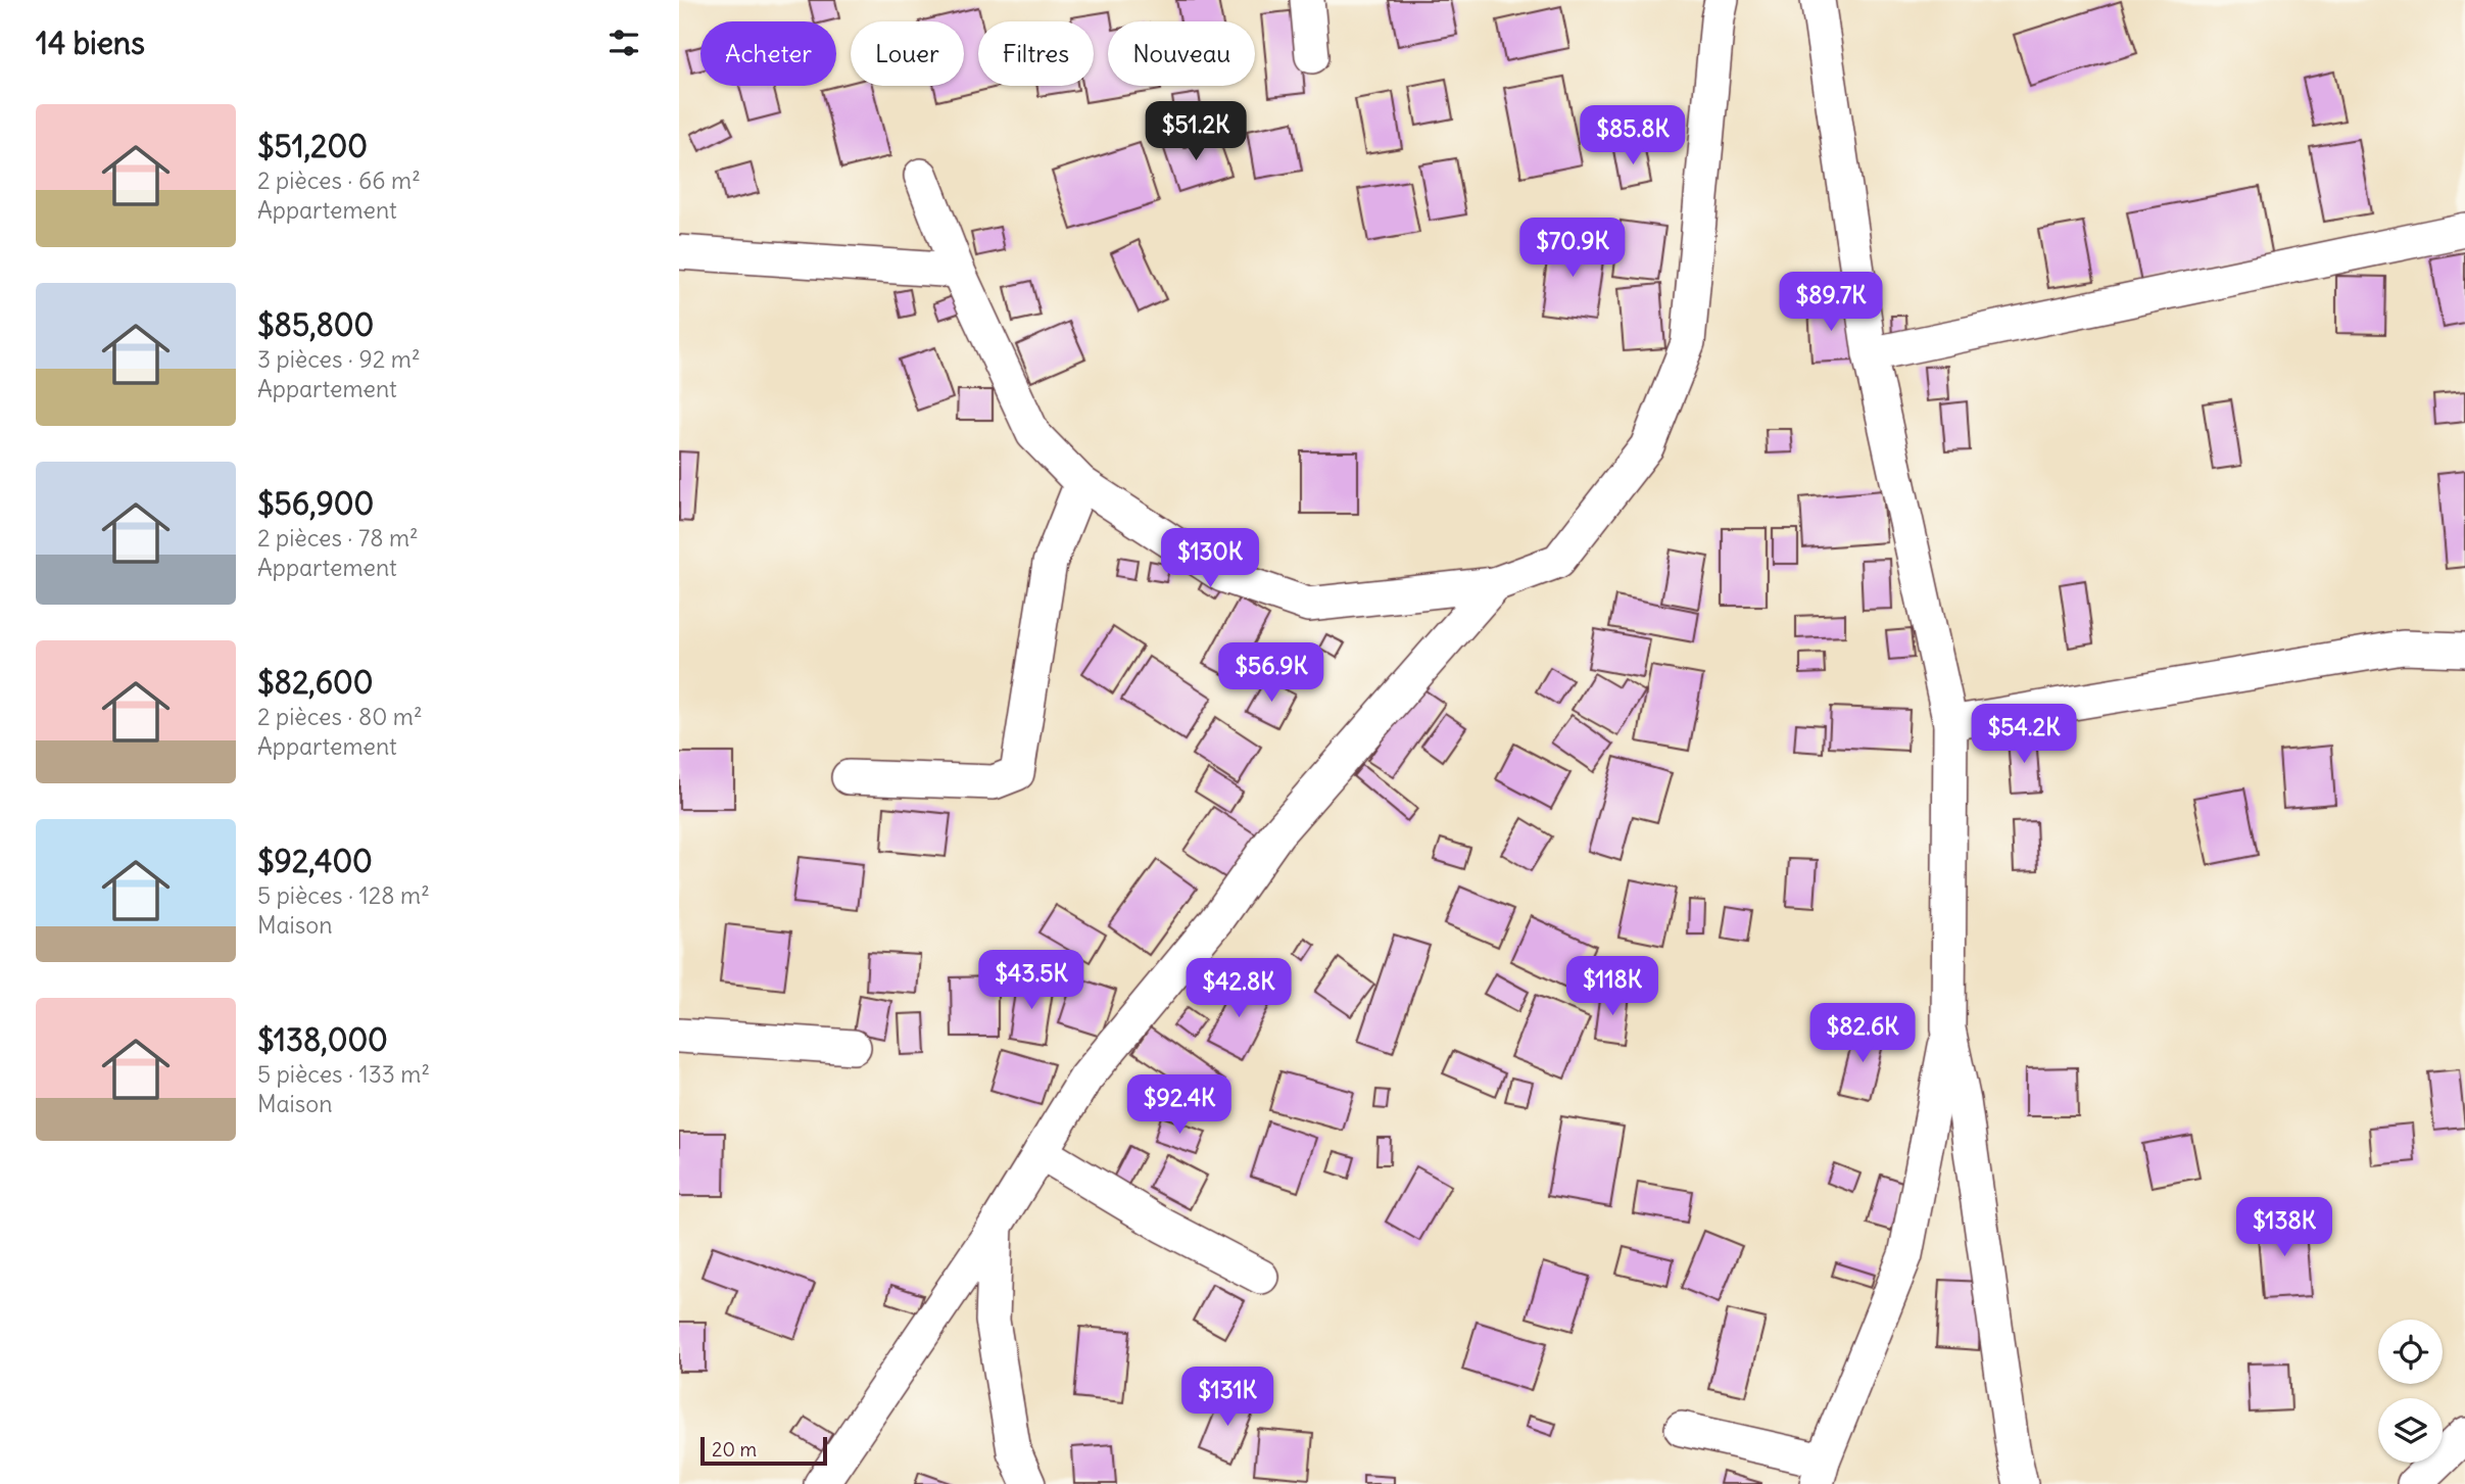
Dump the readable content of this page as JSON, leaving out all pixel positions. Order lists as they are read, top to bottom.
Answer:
{
  "scale_bar": "20 m",
  "page": {
    "heading": "14 biens",
    "chip": [
      "Acheter",
      "Louer",
      "Filtres",
      "Nouveau"
    ],
    "list": [
      {
        "name": "$51,200",
        "note": "2 pièces · 66 m² · Appartement"
      },
      {
        "name": "$85,800",
        "note": "3 pièces · 92 m² · Appartement"
      },
      {
        "name": "$56,900",
        "note": "2 pièces · 78 m² · Appartement"
      },
      {
        "name": "$82,600",
        "note": "2 pièces · 80 m² · Appartement"
      },
      {
        "name": "$92,400",
        "note": "5 pièces · 128 m² · Maison"
      },
      {
        "name": "$138,000",
        "note": "5 pièces · 133 m² · Maison"
      }
    ],
    "price": [
      "$51.2K",
      "$85.8K",
      "$70.9K",
      "$89.7K",
      "$130K",
      "$56.9K",
      "$54.2K",
      "$43.5K",
      "$118K",
      "$42.8K",
      "$82.6K",
      "$92.4K",
      "$138K",
      "$131K"
    ],
    "scale": "20 m"
  }
}
